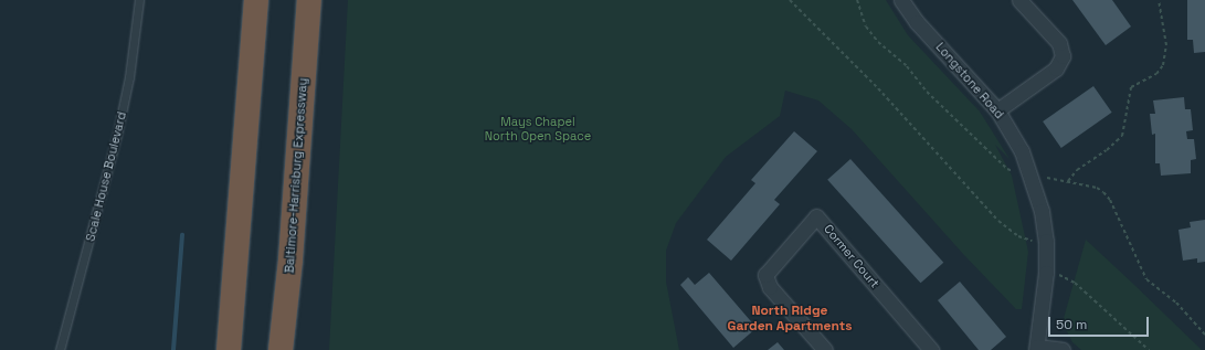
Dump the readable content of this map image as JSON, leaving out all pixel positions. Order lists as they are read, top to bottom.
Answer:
{
  "streets": {
    "highway": ["Baltimore-Harrisburg Expressway"],
    "street": ["Longstone Road", "Cormer Court"],
    "lane": ["Scale House Boulevard"]
  },
  "districts": ["North Ridge Garden Apartments"],
  "parks": ["Mays Chapel North Open Space"],
  "scale_bar": "50 m"
}
